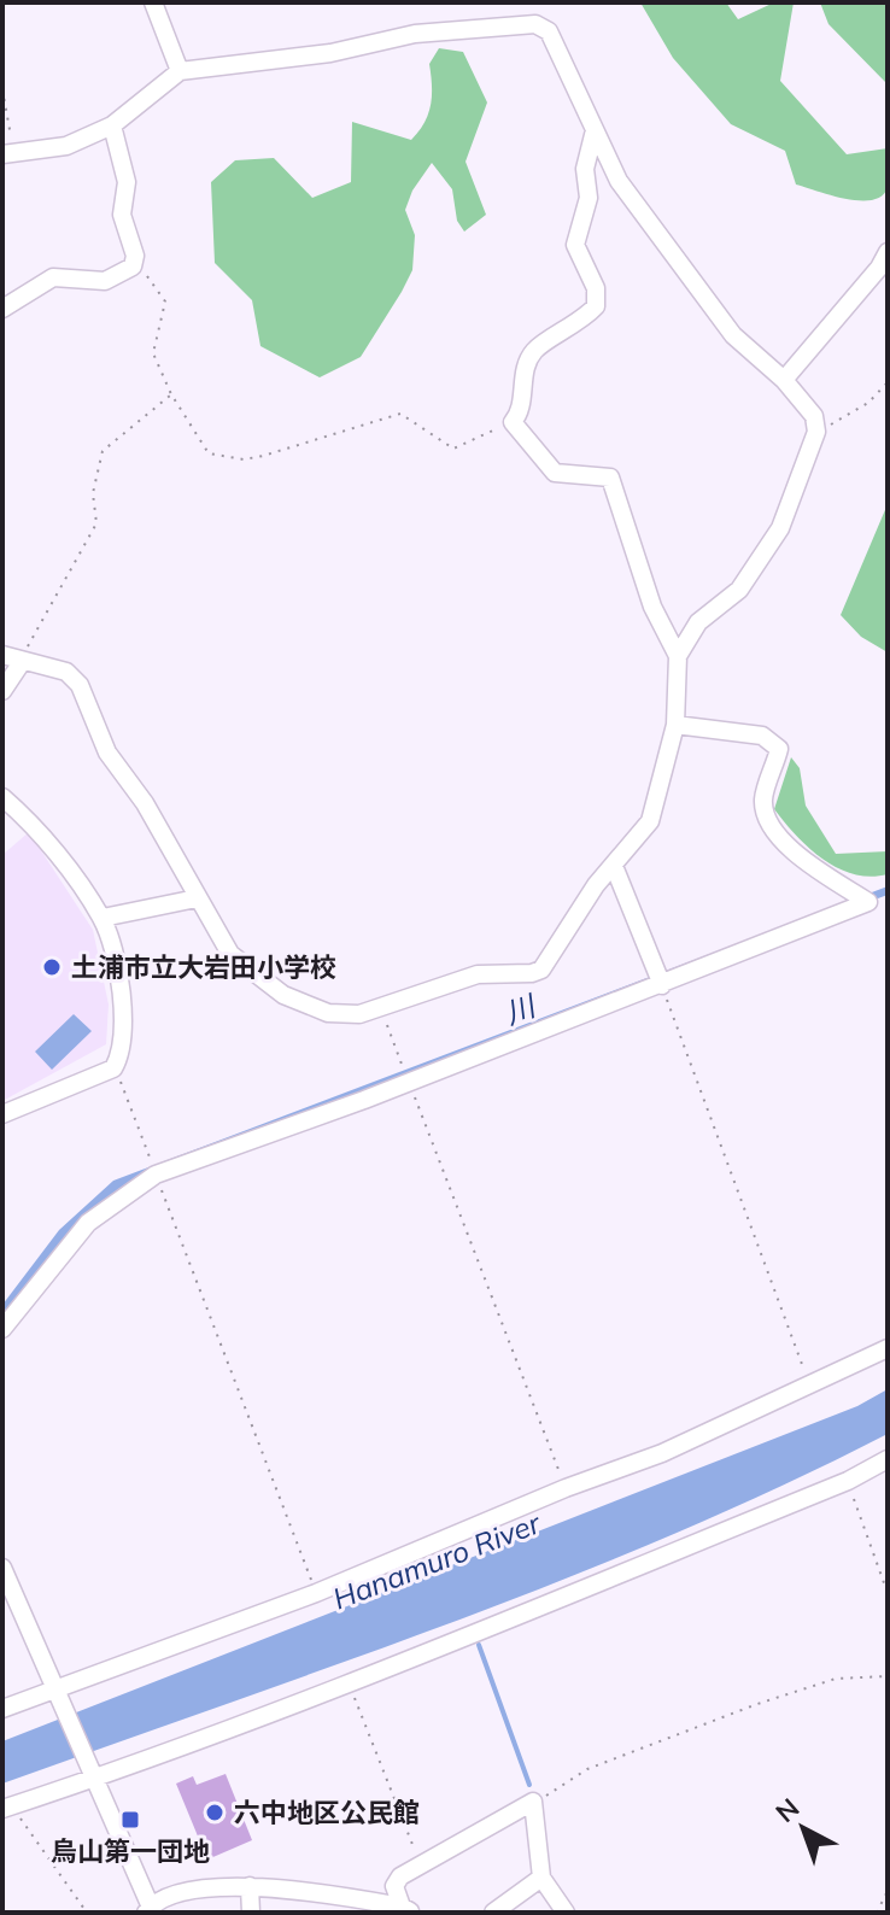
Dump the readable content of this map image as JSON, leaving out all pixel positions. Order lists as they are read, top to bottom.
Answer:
{
  "water": ["川", "Hanamuro River"],
  "places": {
    "other": ["土浦市立大岩田小学校", "六中地区公民館"],
    "transit": ["烏山第一団地"]
  },
  "north": "top left"
}
